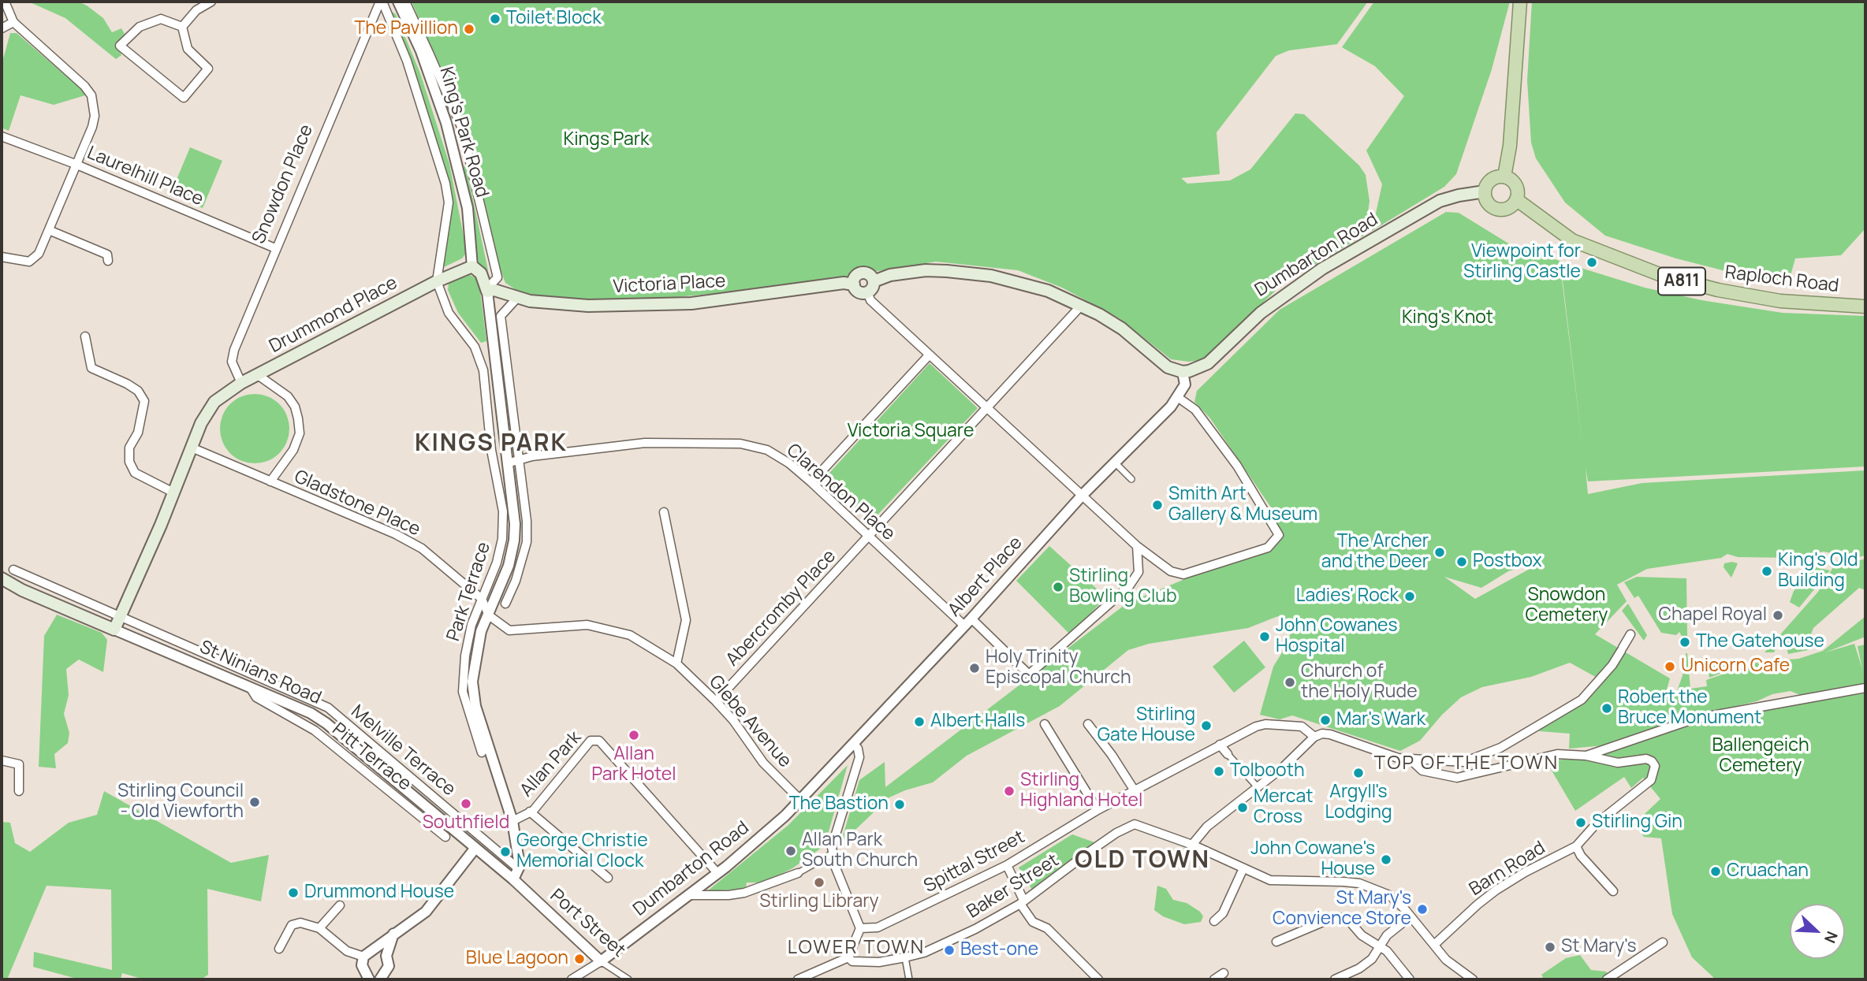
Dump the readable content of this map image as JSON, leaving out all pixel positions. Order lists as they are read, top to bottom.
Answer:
{
  "streets": {
    "main road": [
      "King's Park Road",
      "Dumbarton Road",
      "Raploch Road",
      "A811",
      "Victoria Place",
      "Drummond Place",
      "St Ninians Road"
    ],
    "street": [
      "Laurelhill Place",
      "Snowdon Place",
      "Clarendon Place",
      "Gladstone Place",
      "Albert Place",
      "Park Terrace",
      "Abercromby Place",
      "Glebe Avenue",
      "Melville Terrace",
      "Pitt Terrace",
      "Allan Park",
      "Spittal Street",
      "Barn Road",
      "Baker Street",
      "Port Street"
    ]
  },
  "crossings": [
    ["King's Park Road", "Victoria Place"],
    ["King's Park Road", "Drummond Place"],
    ["King's Park Road", "Clarendon Place"],
    ["King's Park Road", "Gladstone Place"],
    ["King's Park Road", "Glebe Avenue"],
    ["King's Park Road", "Allan Park"],
    ["Laurelhill Place", "Snowdon Place"],
    ["Snowdon Place", "Drummond Place"],
    ["Snowdon Place", "Gladstone Place"],
    ["Snowdon Place", "Park Terrace"],
    ["Dumbarton Road", "Raploch Road"],
    ["Dumbarton Road", "A811"],
    ["Dumbarton Road", "Albert Place"],
    ["Dumbarton Road", "Glebe Avenue"],
    ["Dumbarton Road", "Allan Park"],
    ["Dumbarton Road", "Port Street"],
    ["Raploch Road", "A811"],
    ["Drummond Place", "Gladstone Place"],
    ["Drummond Place", "Park Terrace"],
    ["Clarendon Place", "Albert Place"],
    ["Clarendon Place", "Abercromby Place"],
    ["Gladstone Place", "Park Terrace"],
    ["Gladstone Place", "Glebe Avenue"],
    ["Albert Place", "Glebe Avenue"],
    ["Abercromby Place", "Glebe Avenue"],
    ["St Ninians Road", "Pitt Terrace"],
    ["St Ninians Road", "Port Street"],
    ["Barn Road", "Baker Street"]
  ],
  "districts": [
    "KINGS PARK",
    "TOP OF THE TOWN",
    "OLD TOWN",
    "LOWER TOWN"
  ],
  "parks": [
    "Kings Park",
    "King's Knot",
    "Victoria Square",
    "Snowdon Cemetery",
    "Ballengeich Cemetery"
  ],
  "places": [
    "Toilet Block",
    "The Pavillion",
    "Viewpoint for Stirling Castle",
    "Smith Art Gallery & Museum",
    "The Archer and the Deer",
    "Postbox",
    "King's Old Building",
    "Stirling Bowling Club",
    "Ladies' Rock",
    "Chapel Royal",
    "John Cowanes Hospital",
    "The Gatehouse",
    "Unicorn Cafe",
    "Holy Trinity Episcopal Church",
    "Church of the Holy Rude",
    "Robert the Bruce Monument",
    "Mar's Wark",
    "Albert Halls",
    "Stirling Gate House",
    "Allan Park Hotel",
    "Tolbooth",
    "Argyll's Lodging",
    "Stirling Highland Hotel",
    "Stirling Council - Old Viewforth",
    "Southfield",
    "The Bastion",
    "Mercat Cross",
    "Stirling Gin",
    "Allan Park South Church",
    "George Christie Memorial Clock",
    "John Cowane's House",
    "Cruachan",
    "Stirling Library",
    "Drummond House",
    "St Mary's Convience Store",
    "St Mary's",
    "Best-one",
    "Blue Lagoon"
  ],
  "north": "bottom right"
}
